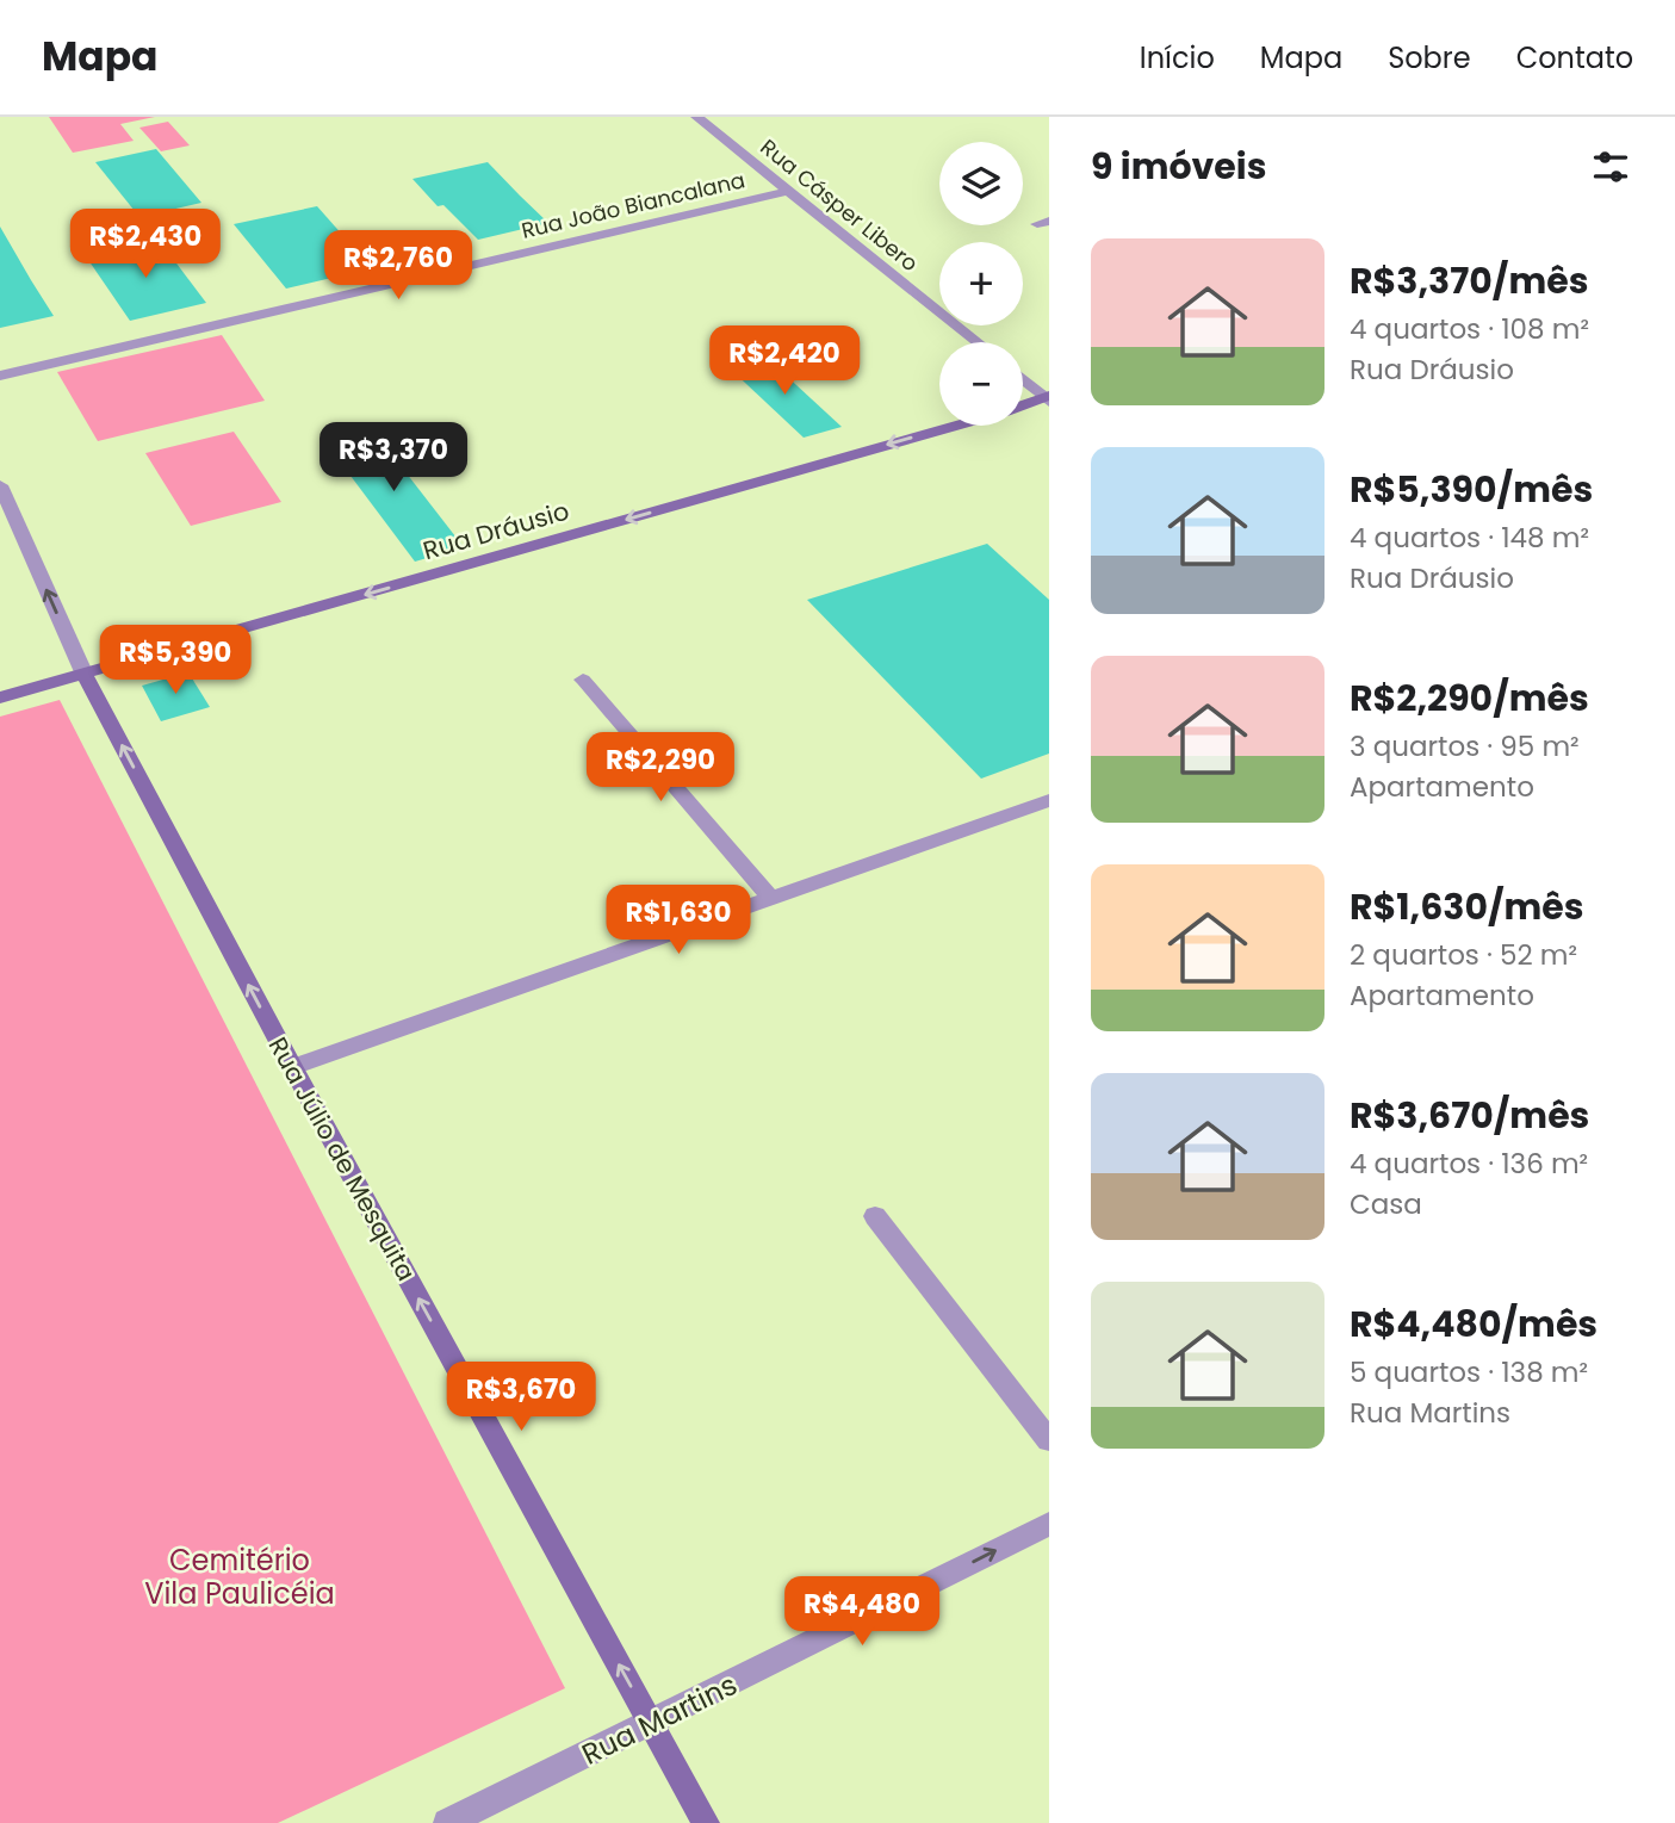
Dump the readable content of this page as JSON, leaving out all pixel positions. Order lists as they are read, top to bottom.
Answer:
{
  "streets": {
    "street": [
      "Rua João Biancalana",
      "Rua Cásper Libero",
      "Rua Dráusio",
      "Rua Júlio de Mesquita",
      "Rua Martins"
    ]
  },
  "crossings": [
    ["Rua João Biancalana", "Rua Cásper Libero"],
    ["Rua Dráusio", "Rua Júlio de Mesquita"],
    ["Rua Júlio de Mesquita", "Rua Martins"]
  ],
  "one_way": ["Rua Dráusio", "Rua Júlio de Mesquita", "Rua Martins"],
  "parks": ["Cemitério Vila Paulicéia"],
  "page": {
    "header": "Mapa",
    "nav": [
      "Início",
      "Mapa",
      "Sobre",
      "Contato"
    ],
    "heading": "9 imóveis",
    "map_buttons": ["+", "−"],
    "price": [
      "R$2,430",
      "R$2,760",
      "R$2,420",
      "R$3,370",
      "R$5,390",
      "R$2,290",
      "R$1,630",
      "R$3,670",
      "R$4,480"
    ],
    "list": [
      {
        "name": "R$3,370/mês",
        "note": "4 quartos · 108 m² · Rua Dráusio"
      },
      {
        "name": "R$5,390/mês",
        "note": "4 quartos · 148 m² · Rua Dráusio"
      },
      {
        "name": "R$2,290/mês",
        "note": "3 quartos · 95 m² · Apartamento"
      },
      {
        "name": "R$1,630/mês",
        "note": "2 quartos · 52 m² · Apartamento"
      },
      {
        "name": "R$3,670/mês",
        "note": "4 quartos · 136 m² · Casa"
      },
      {
        "name": "R$4,480/mês",
        "note": "5 quartos · 138 m² · Rua Martins"
      }
    ]
  }
}
